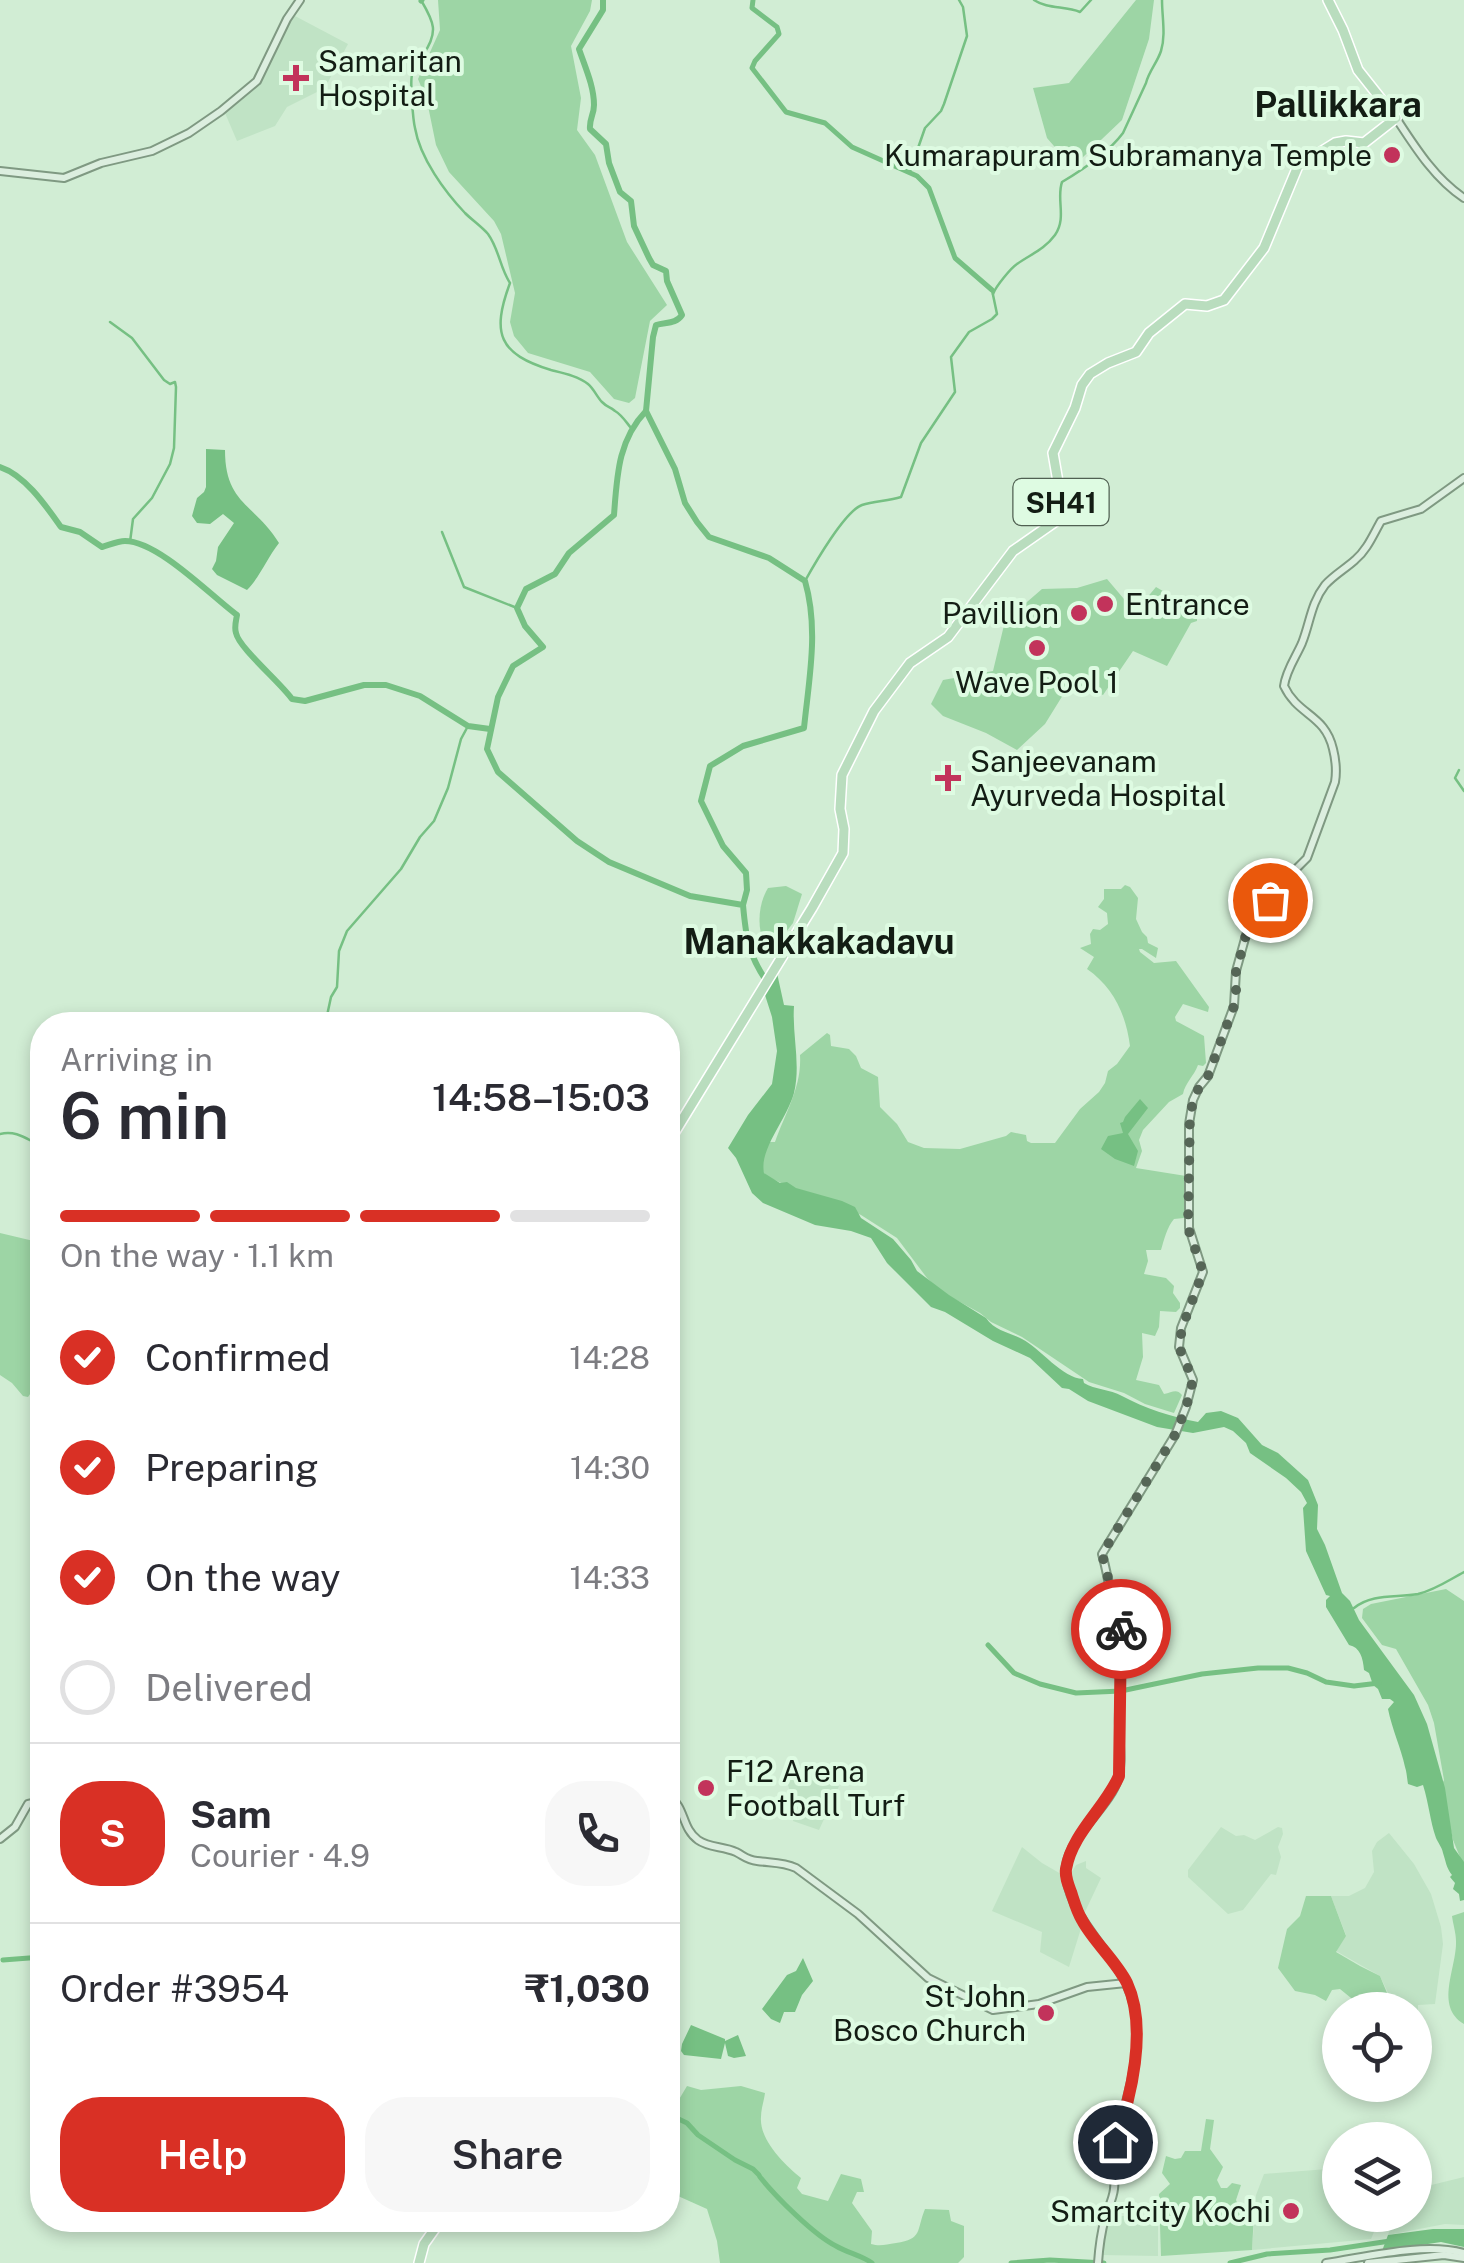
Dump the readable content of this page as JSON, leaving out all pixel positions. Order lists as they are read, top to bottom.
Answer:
{
  "streets": {
    "main road": ["SH41"]
  },
  "districts": ["Pallikkara", "Manakkakadavu"],
  "places": {
    "health": ["Samaritan Hospital", "Sanjeevanam Ayurveda Hospital"],
    "other": [
      "Kumarapuram Subramanya Temple",
      "Entrance",
      "Pavillion",
      "Wave Pool 1",
      "F12 Arena Football Turf",
      "St John Bosco Church",
      "Smartcity Kochi"
    ]
  },
  "page": {
    "heading": ["6 min", "Arriving in", "14:58–15:03"],
    "panel": [
      "Sam",
      "Courier · 4.9",
      "Order #3954",
      "₹1,030"
    ],
    "bar": "On the way · 1.1 km",
    "list": [
      ["Confirmed", "14:28"],
      ["Preparing", "14:30"],
      ["On the way", "14:33"],
      "Delivered"
    ],
    "round": "S",
    "buttons": ["Help", "Share"]
  }
}
